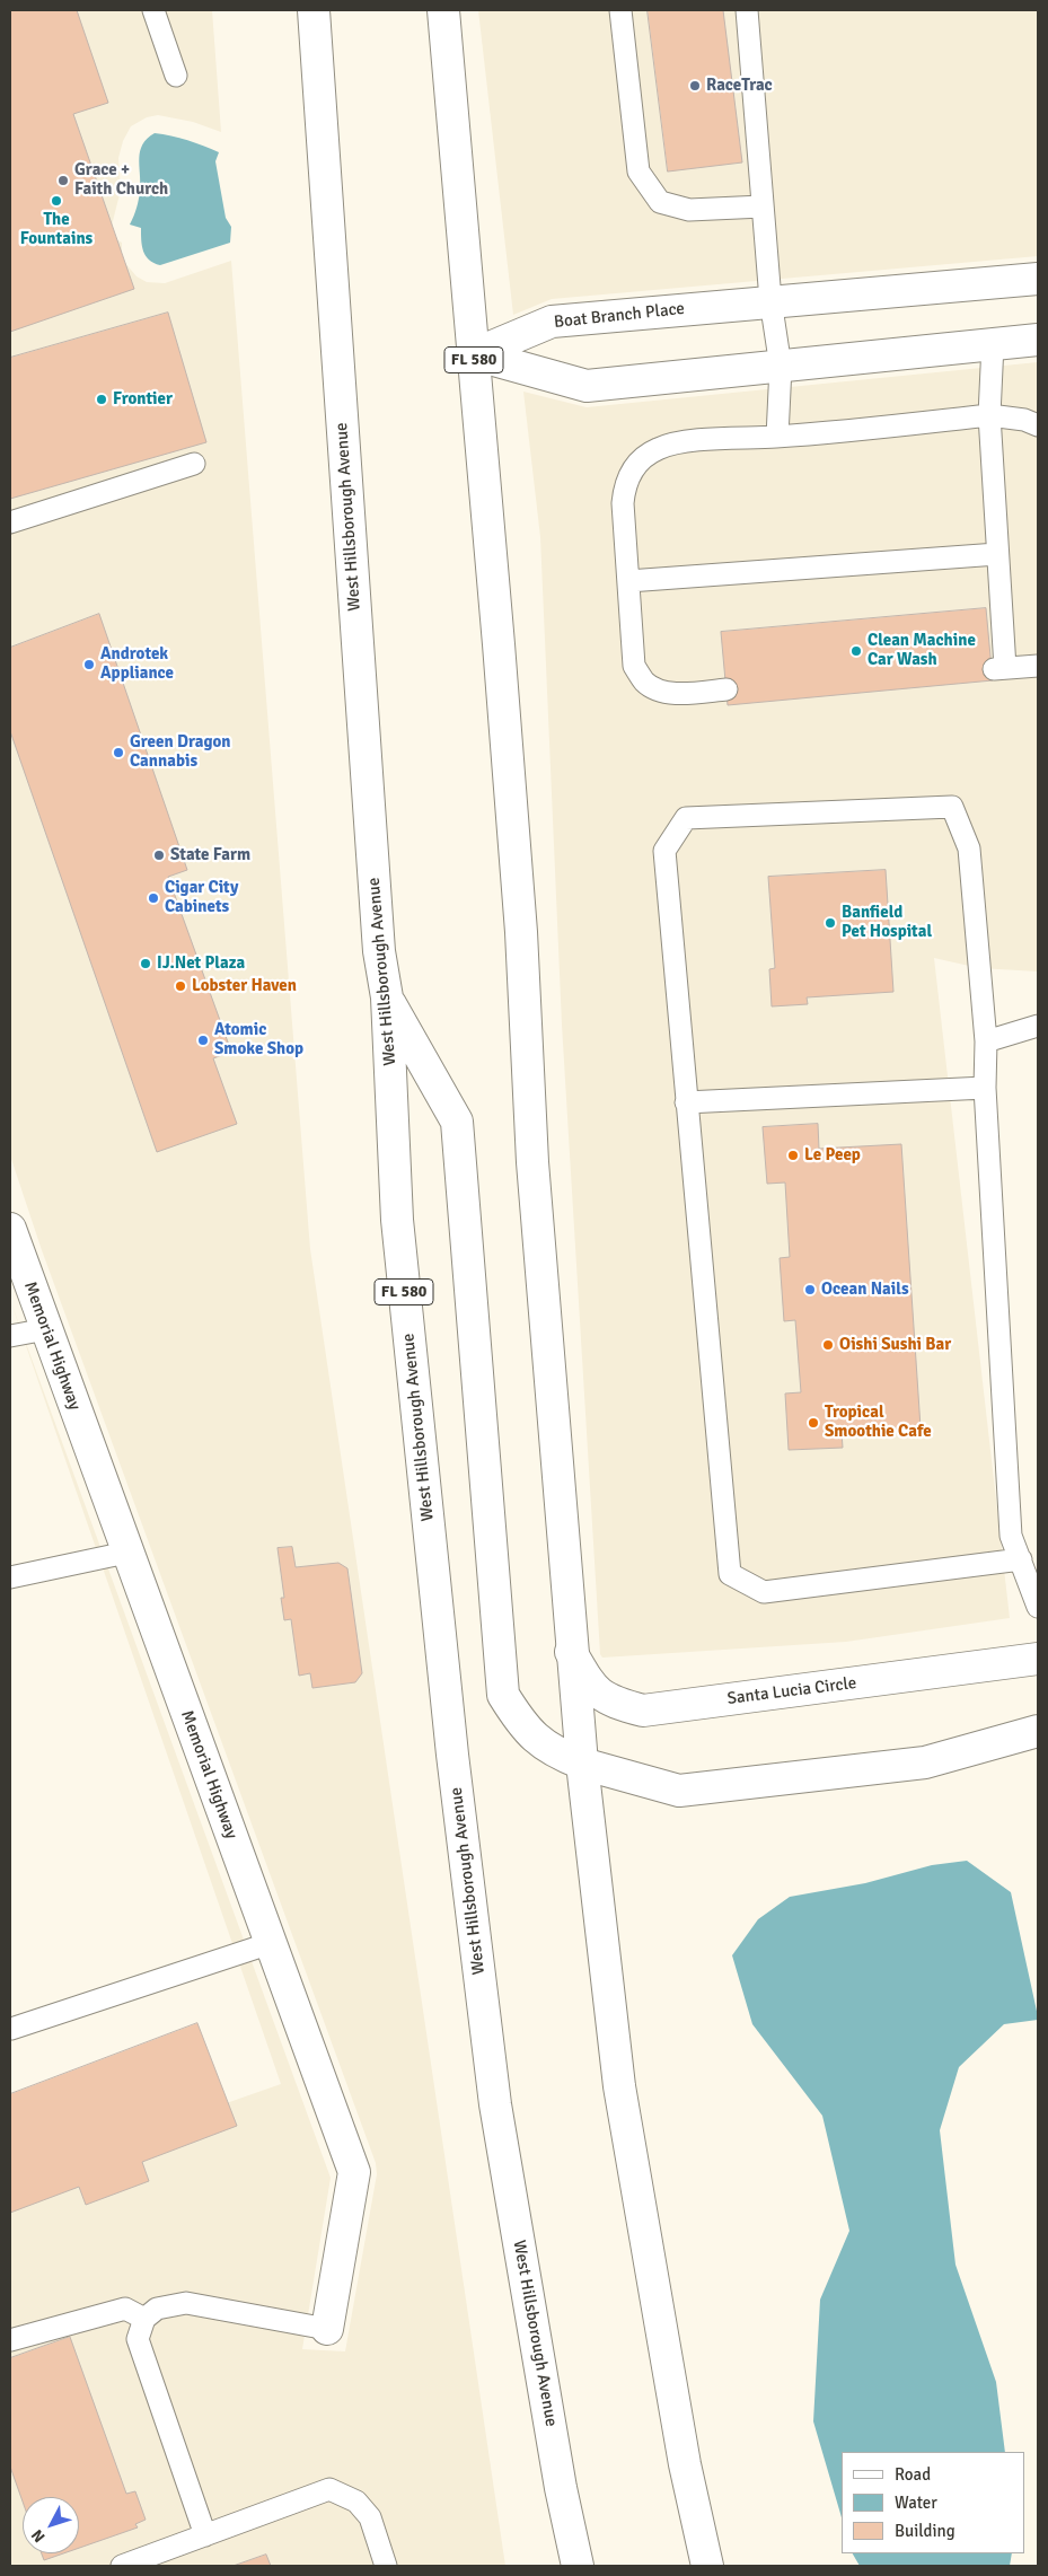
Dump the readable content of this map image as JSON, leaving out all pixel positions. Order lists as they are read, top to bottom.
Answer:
{
  "streets": {
    "main road": [
      "Boat Branch Place",
      "FL 580",
      "West Hillsborough Avenue",
      "Memorial Highway",
      "Santa Lucia Circle"
    ]
  },
  "crossings": [
    ["Boat Branch Place", "FL 580"],
    ["FL 580", "Santa Lucia Circle"]
  ],
  "places": [
    "RaceTrac",
    "Grace + Faith Church",
    "The Fountains",
    "Frontier",
    "Clean Machine Car Wash",
    "Androtek Appliance",
    "Green Dragon Cannabis",
    "State Farm",
    "Cigar City Cabinets",
    "Banfield Pet Hospital",
    "IJ.Net Plaza",
    "Lobster Haven",
    "Atomic Smoke Shop",
    "Le Peep",
    "Ocean Nails",
    "Oishi Sushi Bar",
    "Tropical Smoothie Cafe"
  ],
  "legend": ["Road", "Water", "Building"],
  "north": "bottom left"
}
